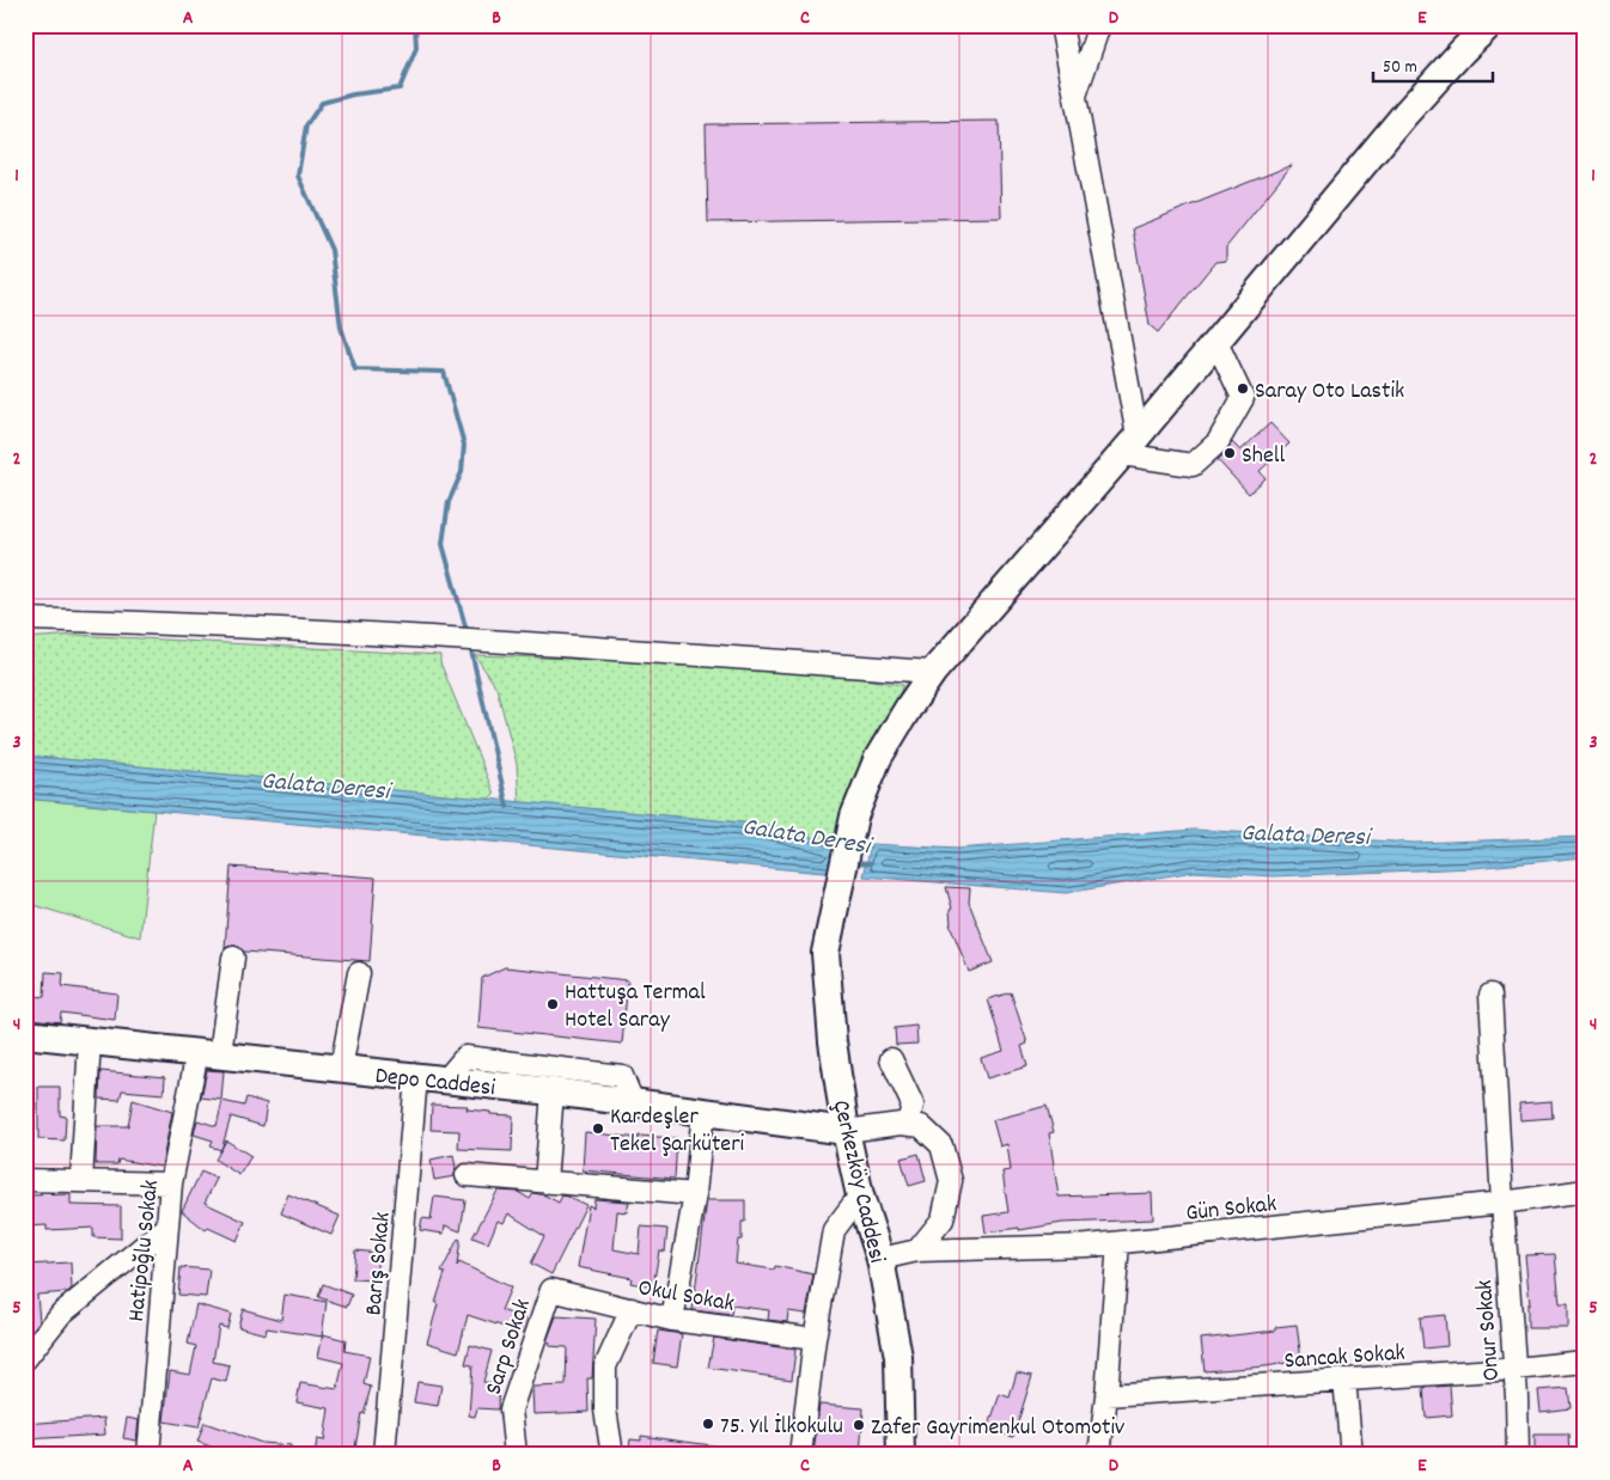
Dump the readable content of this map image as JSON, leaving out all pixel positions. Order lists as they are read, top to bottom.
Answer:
{
  "streets": {
    "main road": ["Depo Caddesi", "Çerkezköy Caddesi"],
    "street": [
      "Gün Sokak",
      "Hatipoğlu Sokak",
      "Barış Sokak",
      "Okul Sokak",
      "Onur Sokak",
      "Sarp Sokak",
      "Sancak Sokak"
    ]
  },
  "crossings": [
    ["Depo Caddesi", "Çerkezköy Caddesi"],
    ["Depo Caddesi", "Hatipoğlu Sokak"],
    ["Depo Caddesi", "Barış Sokak"],
    ["Çerkezköy Caddesi", "Gün Sokak"],
    ["Gün Sokak", "Onur Sokak"],
    ["Okul Sokak", "Sarp Sokak"],
    ["Onur Sokak", "Sancak Sokak"]
  ],
  "water": ["Galata Deresi"],
  "places": [
    "Saray Oto Lastik",
    "Shell",
    "Hattuşa Termal Hotel Saray",
    "Kardeşler Tekel Şarküteri",
    "75. Yıl İlkokulu",
    "Zafer Gayrimenkul Otomotiv"
  ],
  "scale_bar": "50 m",
  "grid": {
    "columns": [
      "A",
      "B",
      "C",
      "D",
      "E"
    ],
    "rows": [
      "1",
      "2",
      "3",
      "4",
      "5"
    ]
  }
}
